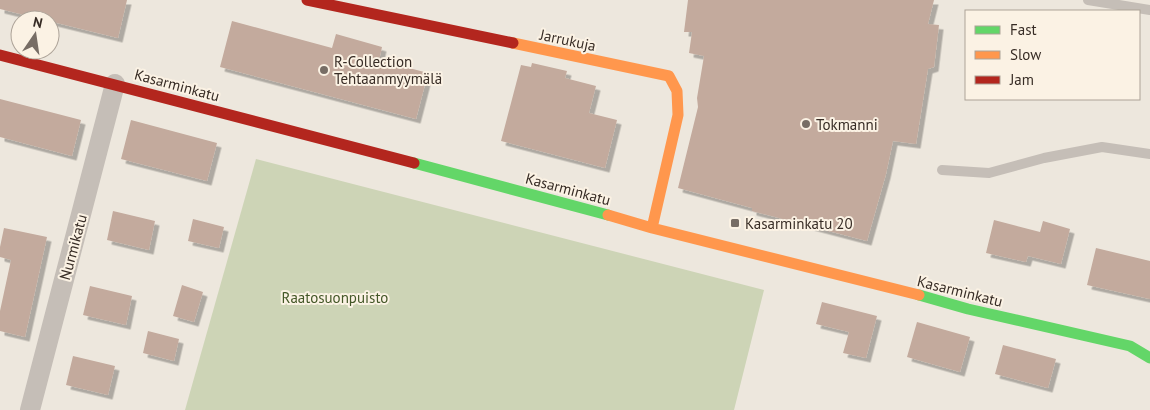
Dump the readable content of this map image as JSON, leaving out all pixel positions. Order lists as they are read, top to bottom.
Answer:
{
  "streets": {
    "street": ["Jarrukuja", "Kasarminkatu", "Nurmikatu"]
  },
  "crossings": [
    ["Jarrukuja", "Kasarminkatu"],
    ["Kasarminkatu", "Nurmikatu"]
  ],
  "parks": ["Raatosuonpuisto"],
  "places": {
    "other": ["R-Collection Tehtaanmyymälä", "Tokmanni"],
    "transit": ["Kasarminkatu 20"]
  },
  "legend": ["Fast", "Slow", "Jam"],
  "north": "top"
}
